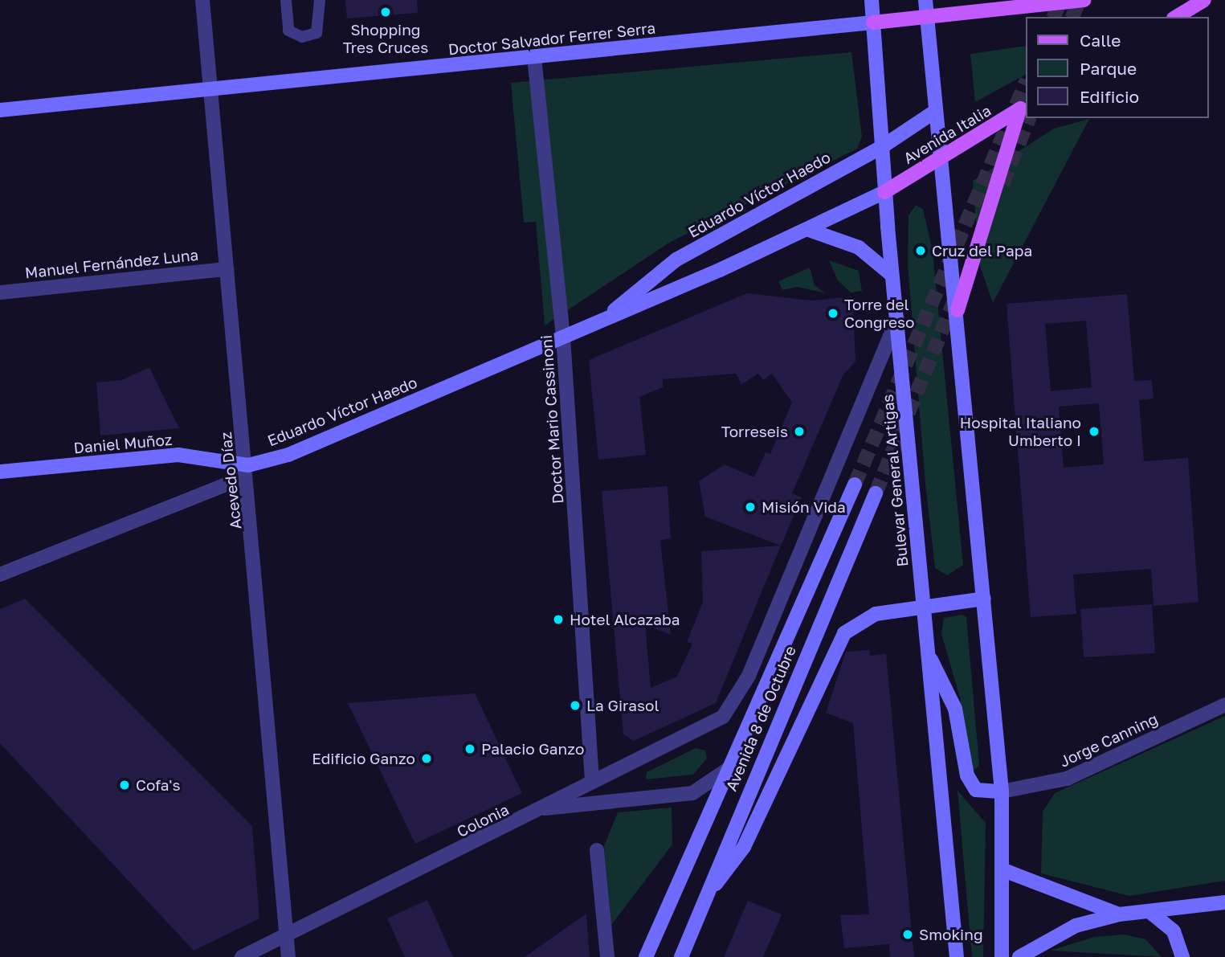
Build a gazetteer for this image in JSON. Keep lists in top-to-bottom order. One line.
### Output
{"streets":{"main road":["Doctor Salvador Ferrer Serra","Avenida Italia","Eduardo Víctor Haedo","Daniel Muñoz","Bulevar General Artigas","Avenida 8 de Octubre"],"street":["Manuel Fernández Luna","Doctor Mario Cassinoni","Acevedo Díaz","Jorge Canning","Colonia"]},"crossings":[["Doctor Salvador Ferrer Serra","Doctor Mario Cassinoni"],["Doctor Salvador Ferrer Serra","Acevedo Díaz"],["Doctor Salvador Ferrer Serra","Bulevar General Artigas"],["Avenida Italia","Eduardo Víctor Haedo"],["Avenida Italia","Bulevar General Artigas"],["Eduardo Víctor Haedo","Doctor Mario Cassinoni"],["Eduardo Víctor Haedo","Daniel Muñoz"],["Eduardo Víctor Haedo","Acevedo Díaz"],["Eduardo Víctor Haedo","Bulevar General Artigas"],["Manuel Fernández Luna","Acevedo Díaz"],["Doctor Mario Cassinoni","Colonia"],["Daniel Muñoz","Acevedo Díaz"],["Acevedo Díaz","Colonia"],["Bulevar General Artigas","Avenida 8 de Octubre"],["Avenida 8 de Octubre","Colonia"]],"places":["Shopping Tres Cruces","Cruz del Papa","Torre del Congreso","Torreseis","Hospital Italiano Umberto I","Misión Vida","Hotel Alcazaba","La Girasol","Palacio Ganzo","Edificio Ganzo","Cofa's","Smoking"],"legend":["Calle","Parque","Edificio"]}
